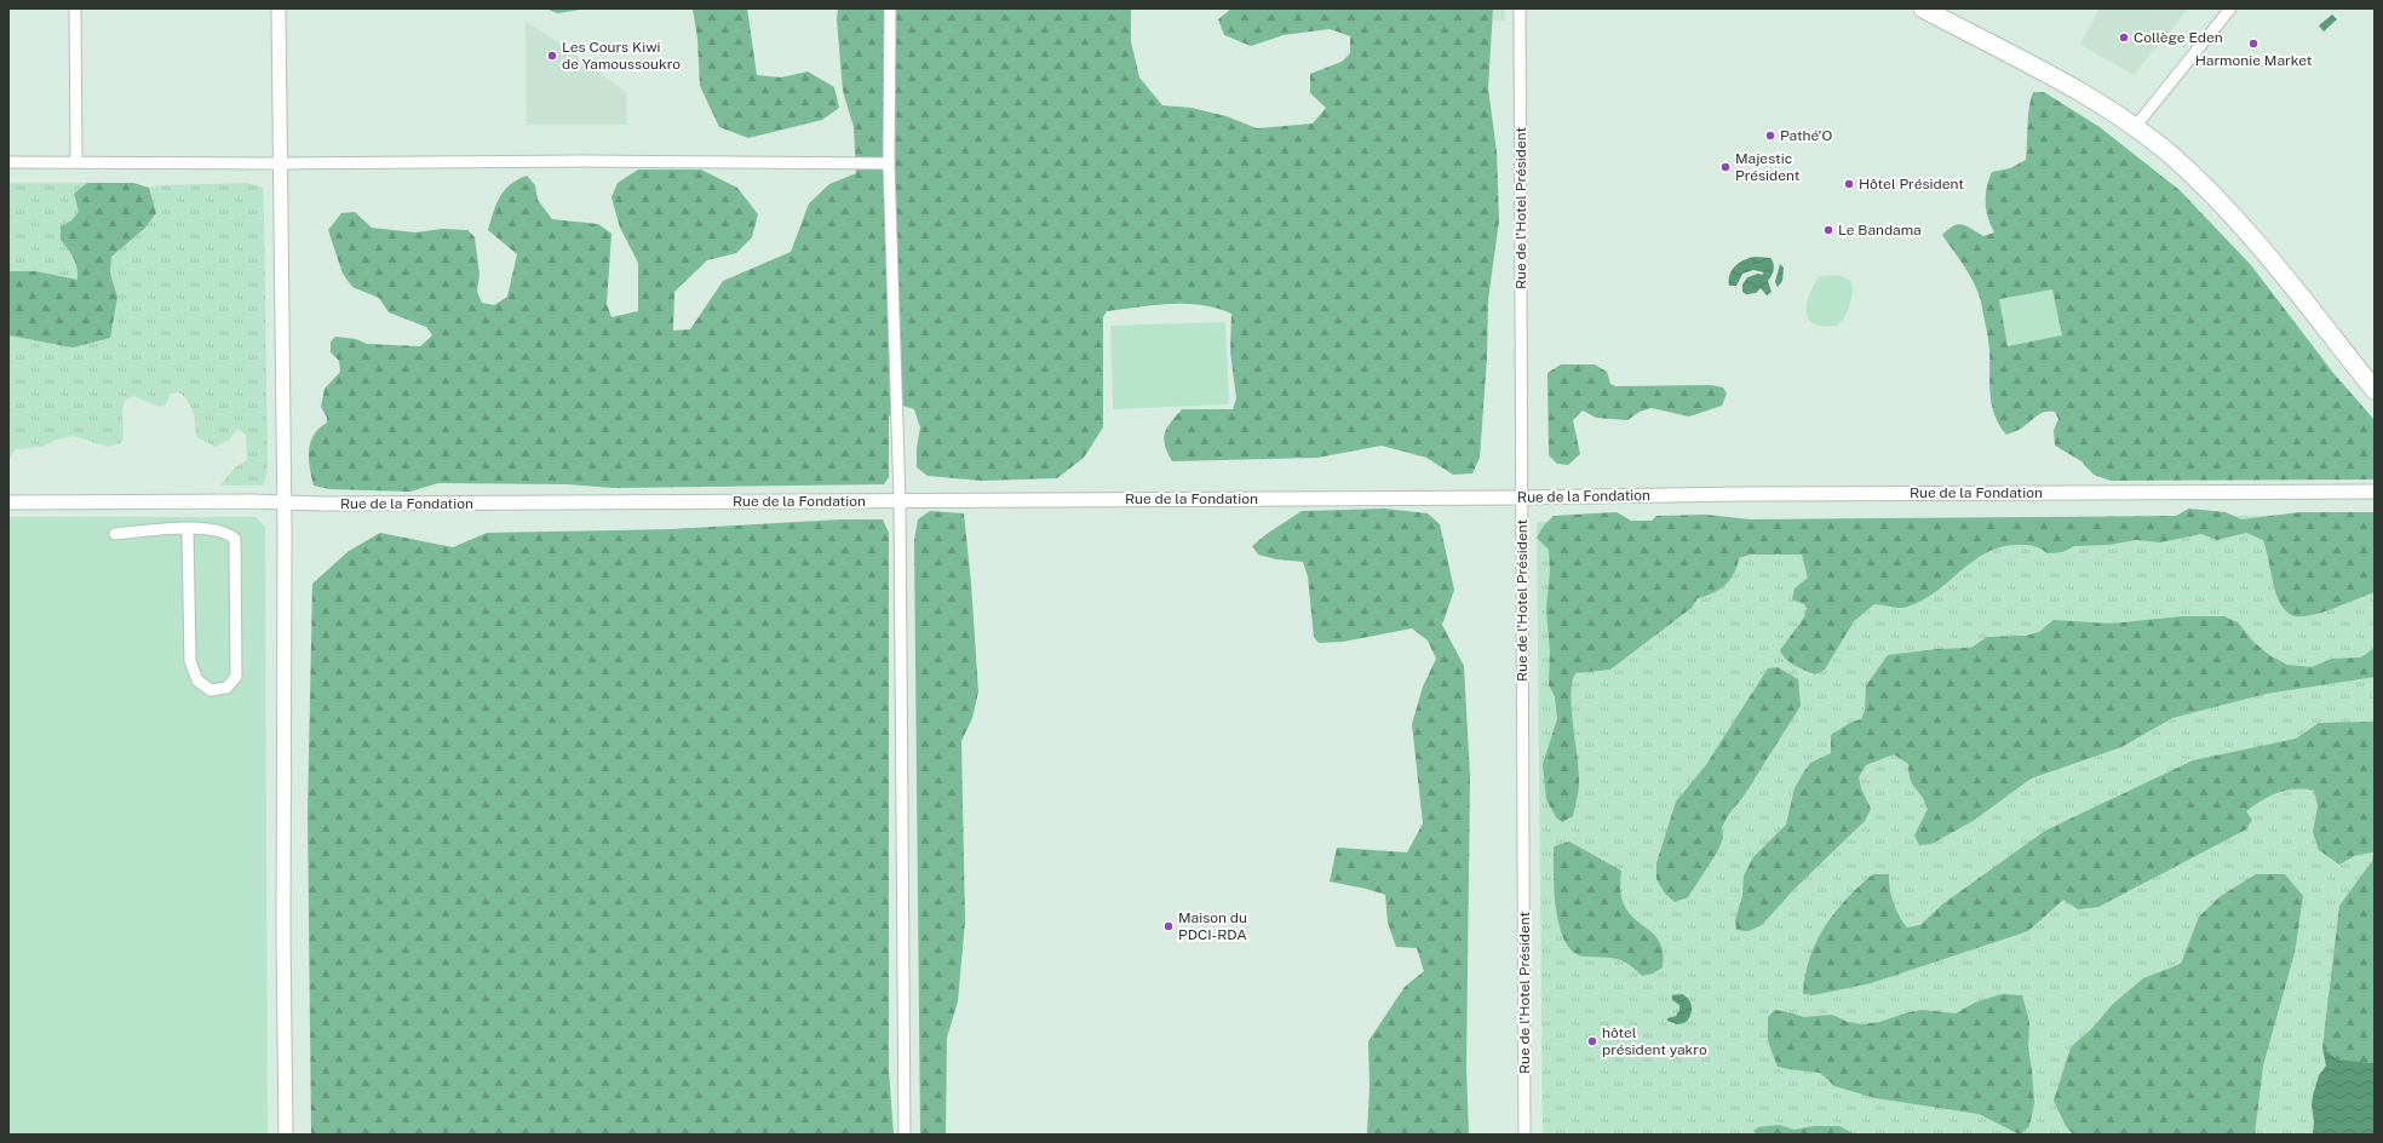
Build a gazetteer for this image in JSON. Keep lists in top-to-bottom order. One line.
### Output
{"streets":{"street":["Rue de l'Hotel Président","Rue de la Fondation"]},"crossings":[["Rue de l'Hotel Président","Rue de la Fondation"]],"places":["Collège Eden","Harmonie Market","Les Cours Kiwi de Yamoussoukro","Pathé'O","Majestic Président","Hôtel Président","Le Bandama","Maison du PDCI-RDA","hôtel président yakro"]}
